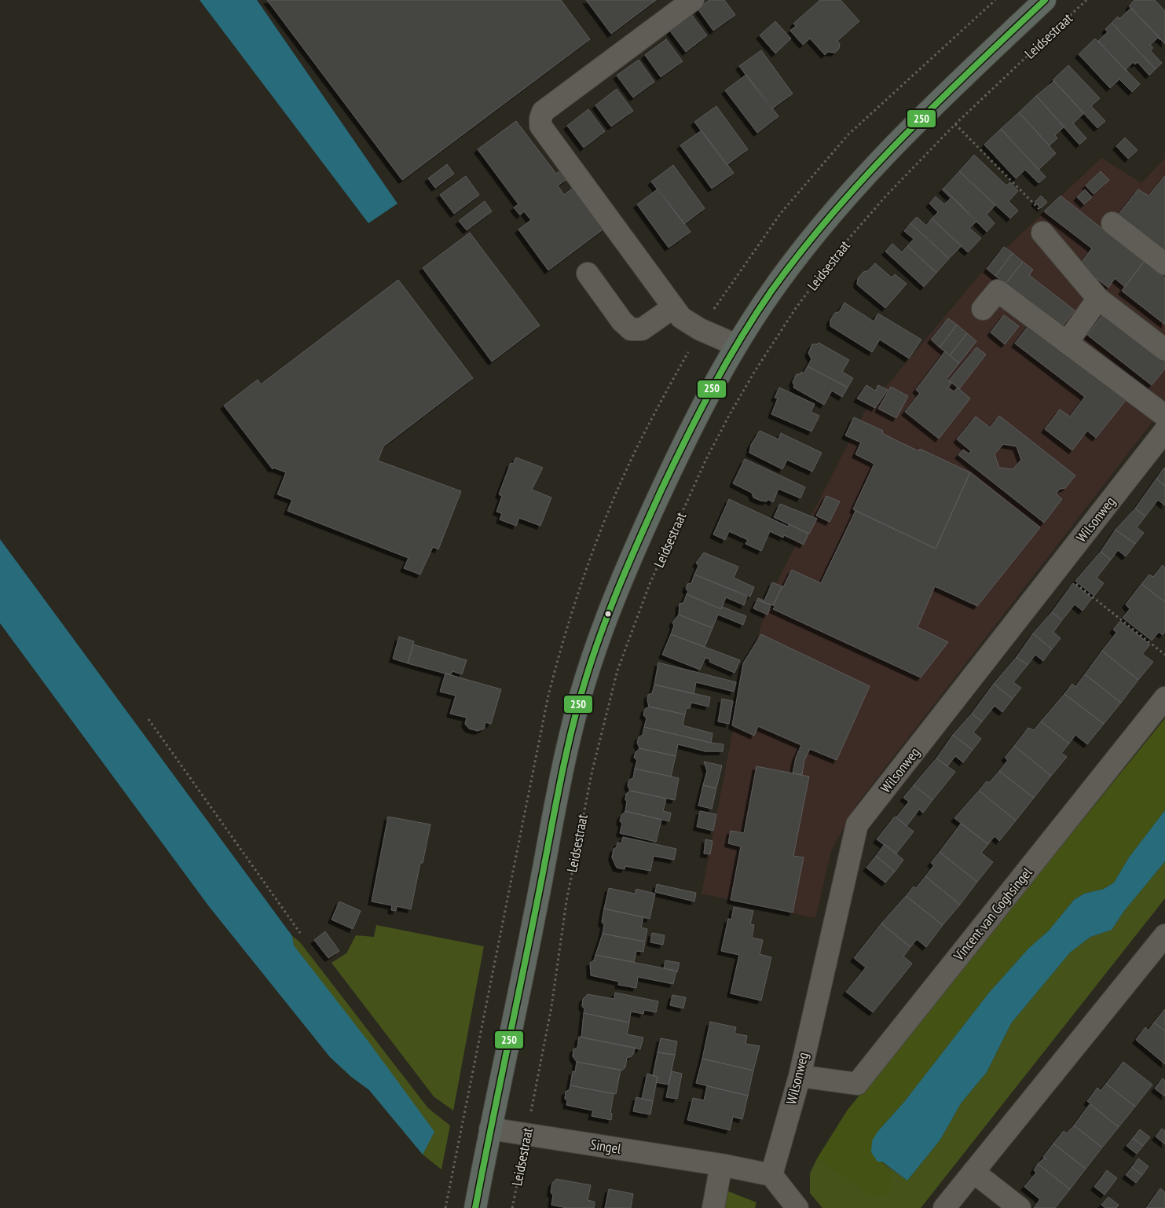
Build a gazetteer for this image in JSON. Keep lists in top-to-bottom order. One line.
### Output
{"streets":{"main road":["Leidsestraat"],"street":["Wilsonweg","Vincent van Goghsingel","Singel"]},"crossings":[["Leidsestraat","Singel"],["Wilsonweg","Vincent van Goghsingel"],["Wilsonweg","Singel"]],"lines":["transit line 250"]}
